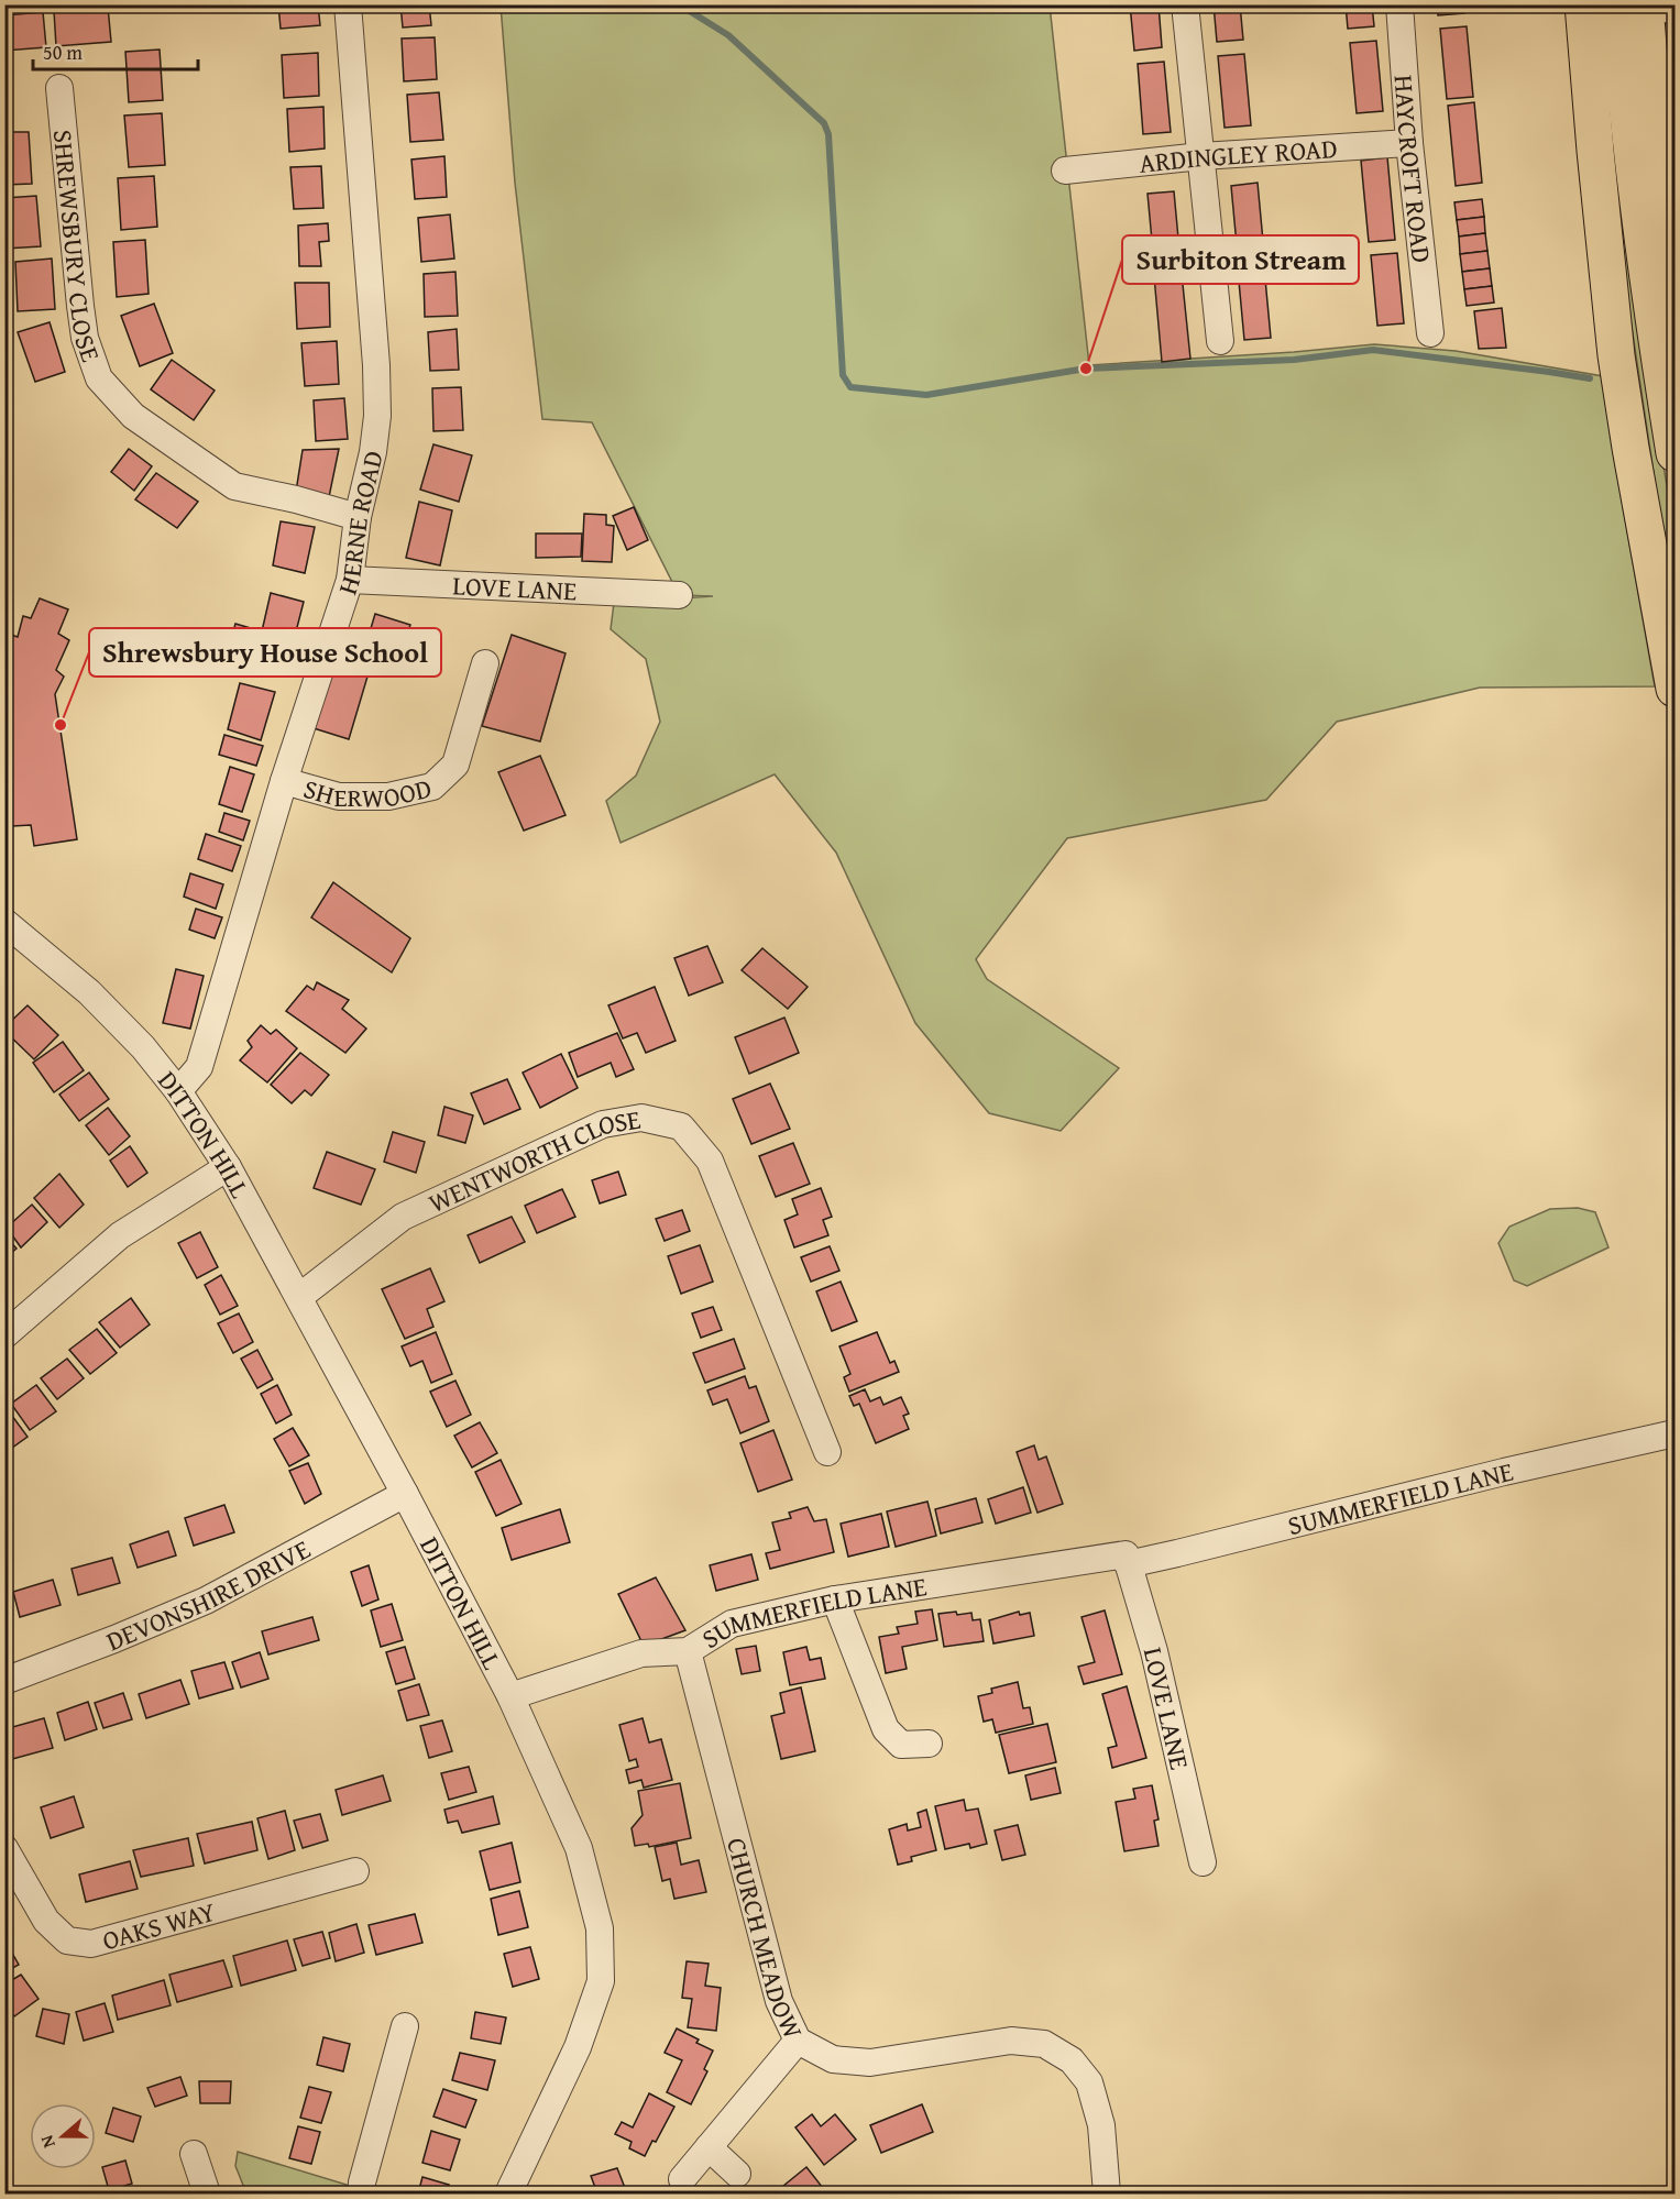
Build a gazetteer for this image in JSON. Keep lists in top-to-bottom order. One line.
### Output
{"streets":{"street":["ARDINGLEY ROAD","HAYCROFT ROAD","SHREWSBURY CLOSE","HERNE ROAD","LOVE LANE","SHERWOOD","DITTON HILL","WENTWORTH CLOSE","SUMMERFIELD LANE","DEVONSHIRE DRIVE","OAKS WAY","CHURCH MEADOW"]},"crossings":[["ARDINGLEY ROAD","HAYCROFT ROAD"],["SHREWSBURY CLOSE","HERNE ROAD"],["HERNE ROAD","LOVE LANE"],["HERNE ROAD","SHERWOOD"],["HERNE ROAD","DITTON HILL"],["LOVE LANE","SUMMERFIELD LANE"],["DITTON HILL","WENTWORTH CLOSE"],["DITTON HILL","SUMMERFIELD LANE"],["DITTON HILL","DEVONSHIRE DRIVE"],["SUMMERFIELD LANE","CHURCH MEADOW"]],"places":["Surbiton Stream","Shrewsbury House School"],"scale_bar":"50 m","north":"left"}
